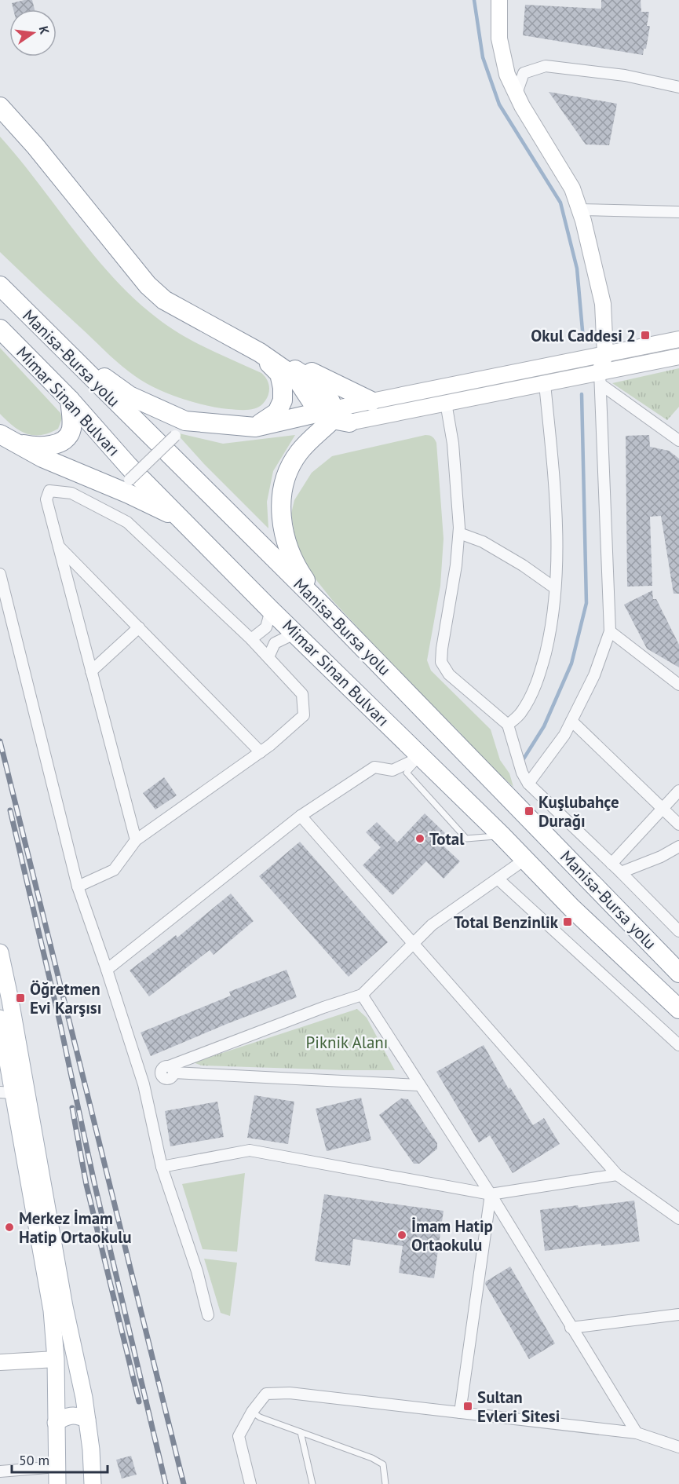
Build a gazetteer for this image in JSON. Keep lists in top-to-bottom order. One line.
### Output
{"streets":{"highway":["Manisa-Bursa yolu","Mimar Sinan Bulvarı"]},"parks":["Piknik Alanı"],"places":{"transit":["Okul Caddesi 2","Kuşlubahçe Durağı","Total Benzinlik","Öğretmen Evi Karşısı","Sultan Evleri Sitesi"],"other":["Total","Merkez İmam Hatip Ortaokulu","İmam Hatip Ortaokulu"]},"scale_bar":"50 m","north":"right"}
